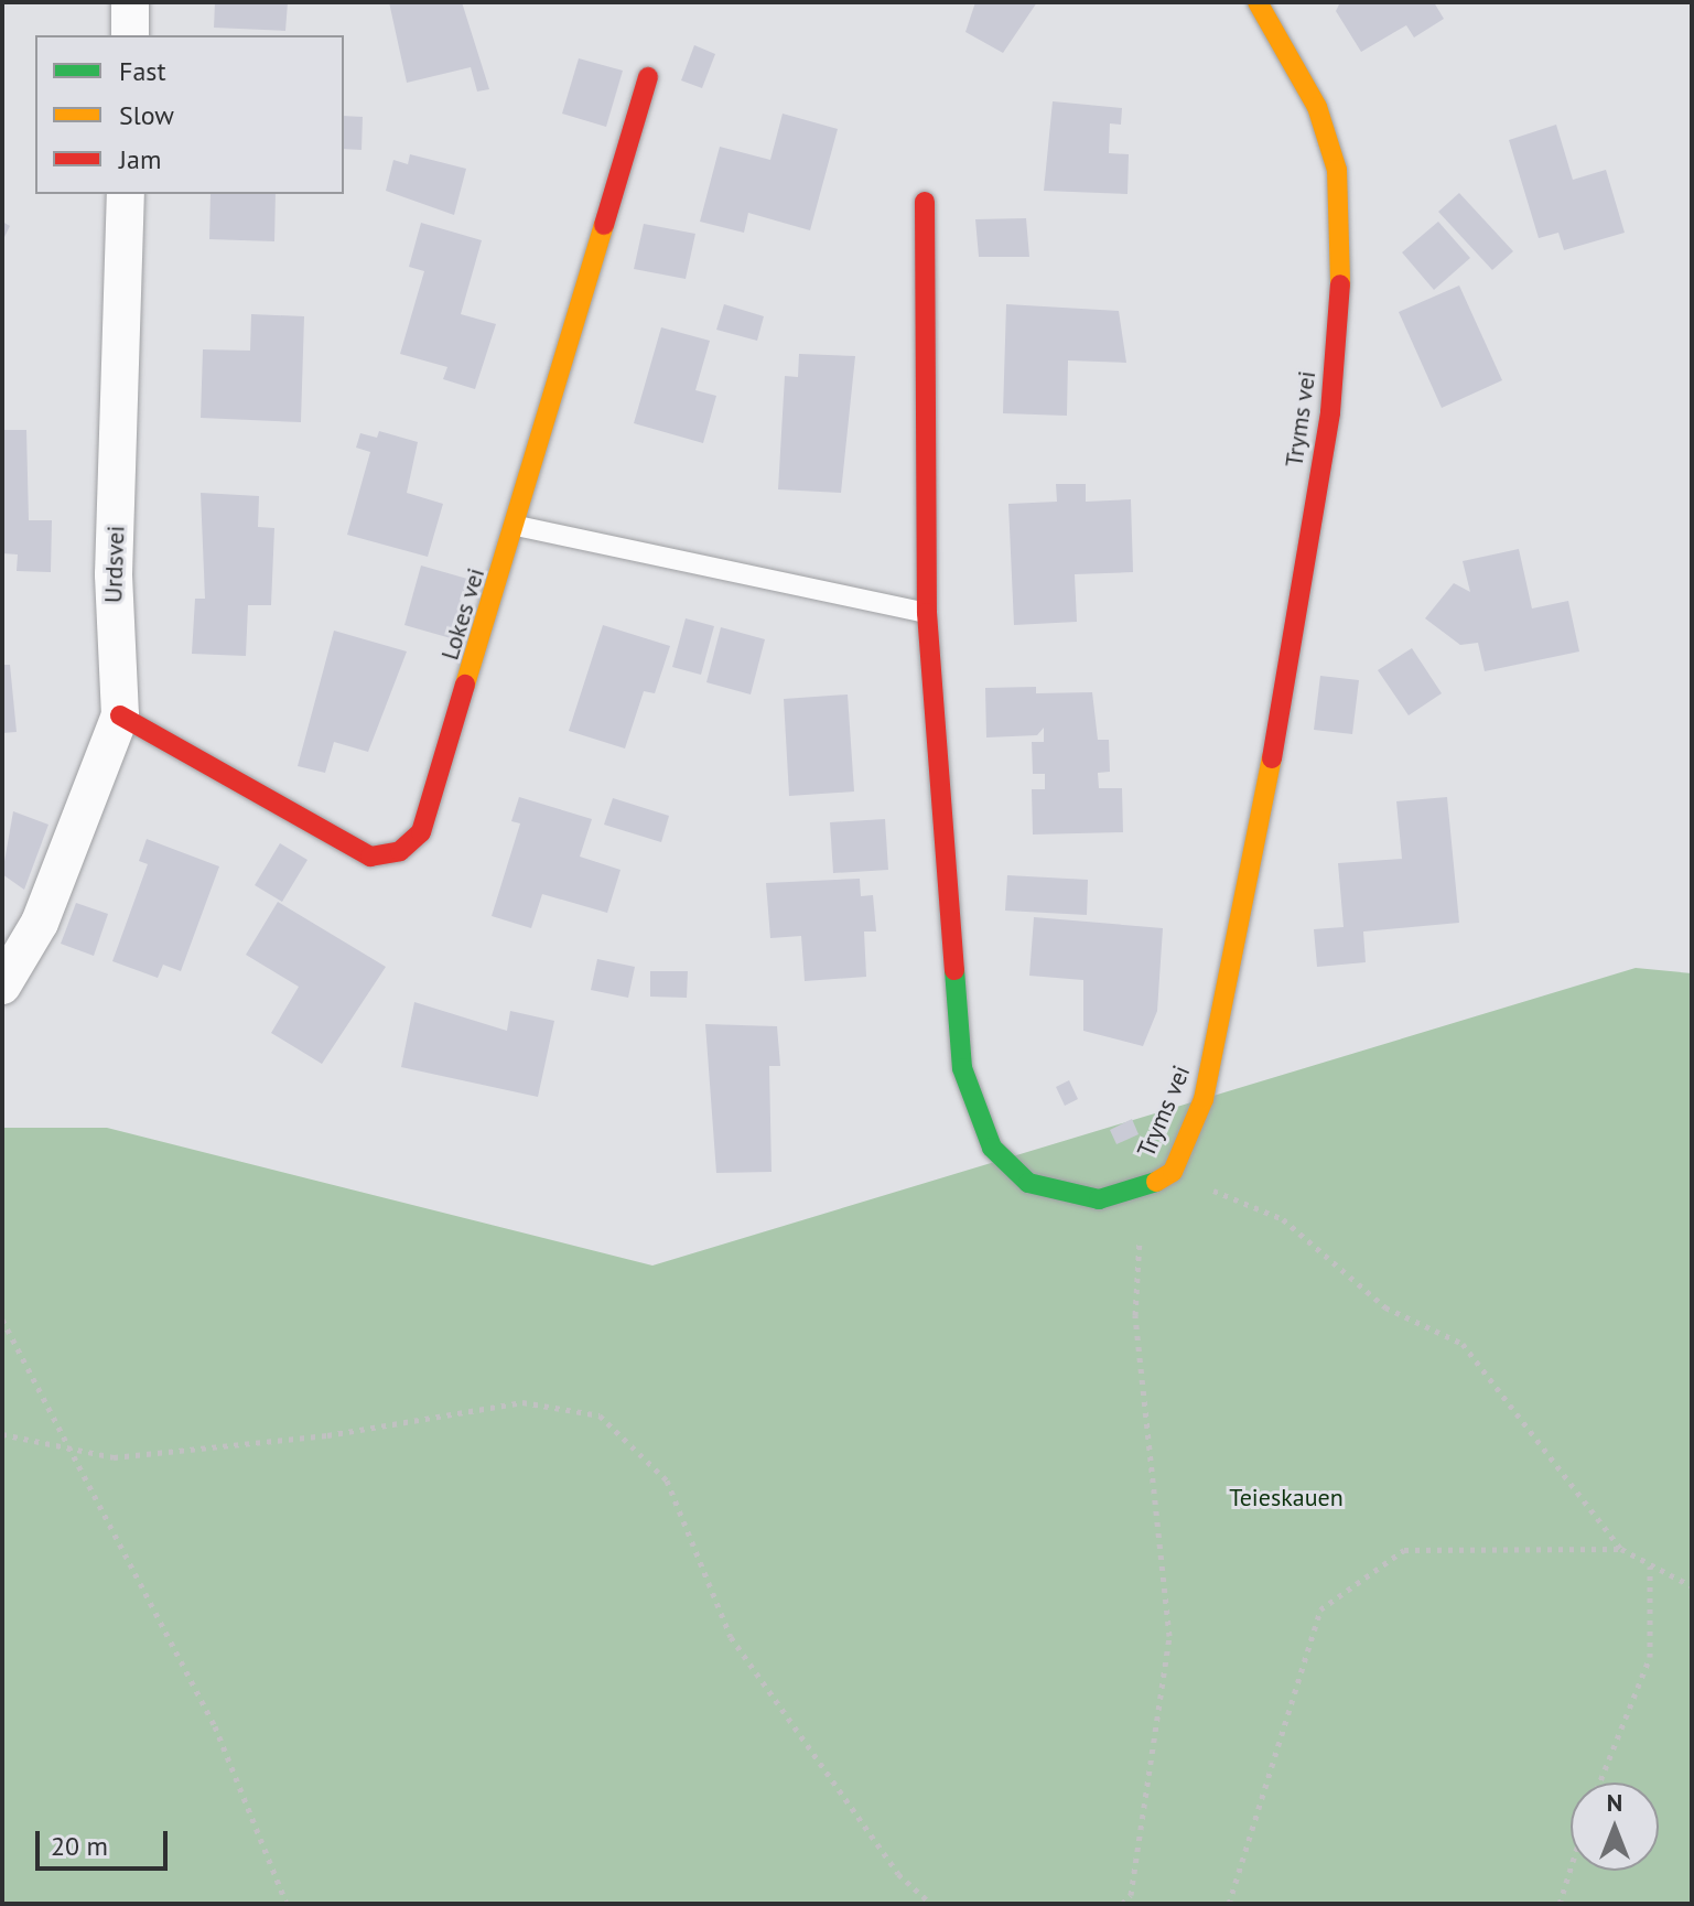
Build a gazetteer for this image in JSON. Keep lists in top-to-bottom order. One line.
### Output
{"streets":{"street":["Tryms vei","Urdsvei","Lokes vei"]},"crossings":[["Urdsvei","Lokes vei"]],"parks":["Teieskauen"],"legend":["Fast","Slow","Jam"],"scale_bar":"20 m","north":"top"}
